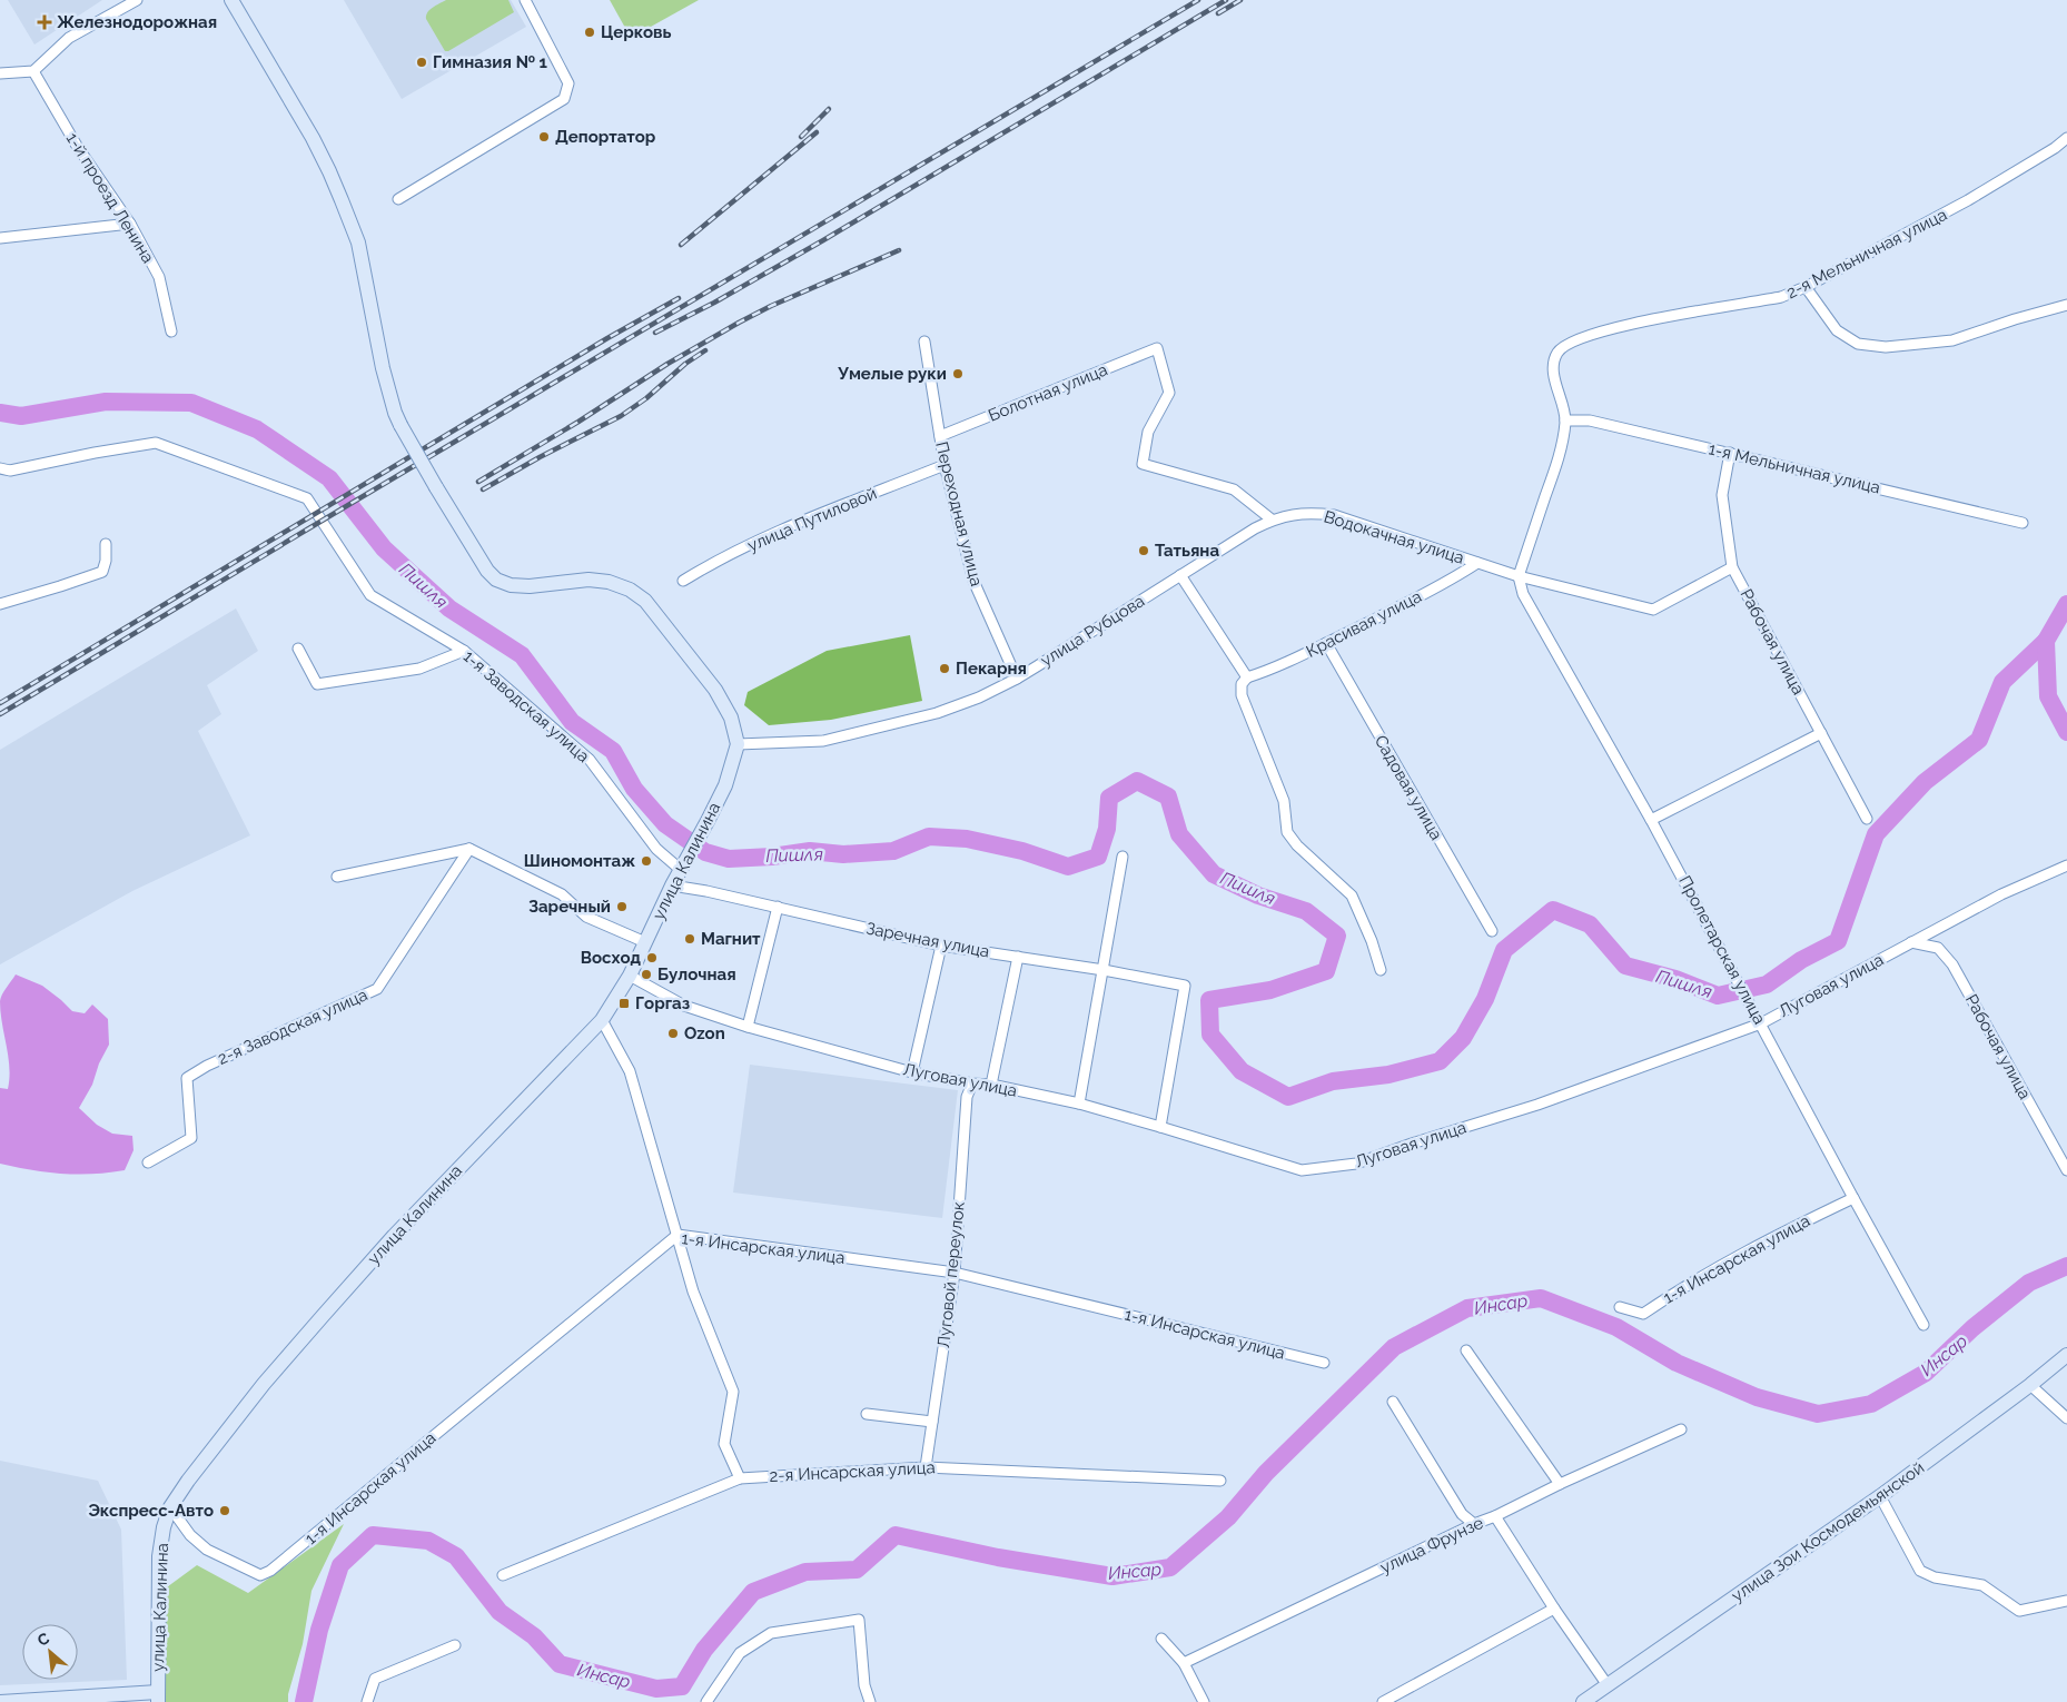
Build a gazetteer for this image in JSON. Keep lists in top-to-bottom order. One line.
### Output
{"streets":{"main road":["улица Калинина","улица Зои Космодемьянской"],"street":["1-й проезд Ленина","2-я Мельничная улица","Болотная улица","1-я Мельничная улица","Переходная улица","улица Путиловой","Водокачная улица","Красивая улица","улица Рубцова","Рабочая улица","1-я Заводская улица","Садовая улица","Заречная улица","Пролетарская улица","Луговая улица","2-я Заводская улица","1-я Инсарская улица","Луговой переулок","2-я Инсарская улица","улица Фрунзе"]},"crossings":[["2-я Мельничная улица","1-я Мельничная улица"],["Болотная улица","Переходная улица"],["Болотная улица","Водокачная улица"],["Болотная улица","улица Рубцова"],["1-я Мельничная улица","Рабочая улица"],["Переходная улица","улица Путиловой"],["Переходная улица","улица Рубцова"],["Водокачная улица","Красивая улица"],["Водокачная улица","улица Рубцова"],["Водокачная улица","Рабочая улица"],["Водокачная улица","Пролетарская улица"],["Красивая улица","Садовая улица"],["улица Рубцова","улица Калинина"],["Рабочая улица","Луговая улица"],["1-я Заводская улица","улица Калинина"],["улица Калинина","Заречная улица"],["улица Калинина","Луговая улица"],["улица Калинина","1-я Инсарская улица"],["Заречная улица","Луговая улица"],["Пролетарская улица","Луговая улица"],["Пролетарская улица","1-я Инсарская улица"],["Луговая улица","Луговой переулок"],["1-я Инсарская улица","Луговой переулок"],["Луговой переулок","2-я Инсарская улица"]],"water":["Пишля","Инсар"],"places":{"health":["Железнодорожная"],"other":["Церковь","Гимназия № 1","Депортатор","Умелые руки","Татьяна","Пекарня","Шиномонтаж","Заречный","Магнит","Восход","Булочная","Ozon","Экспресс-Авто"],"transit":["Горгаз"]},"north":"top left"}
